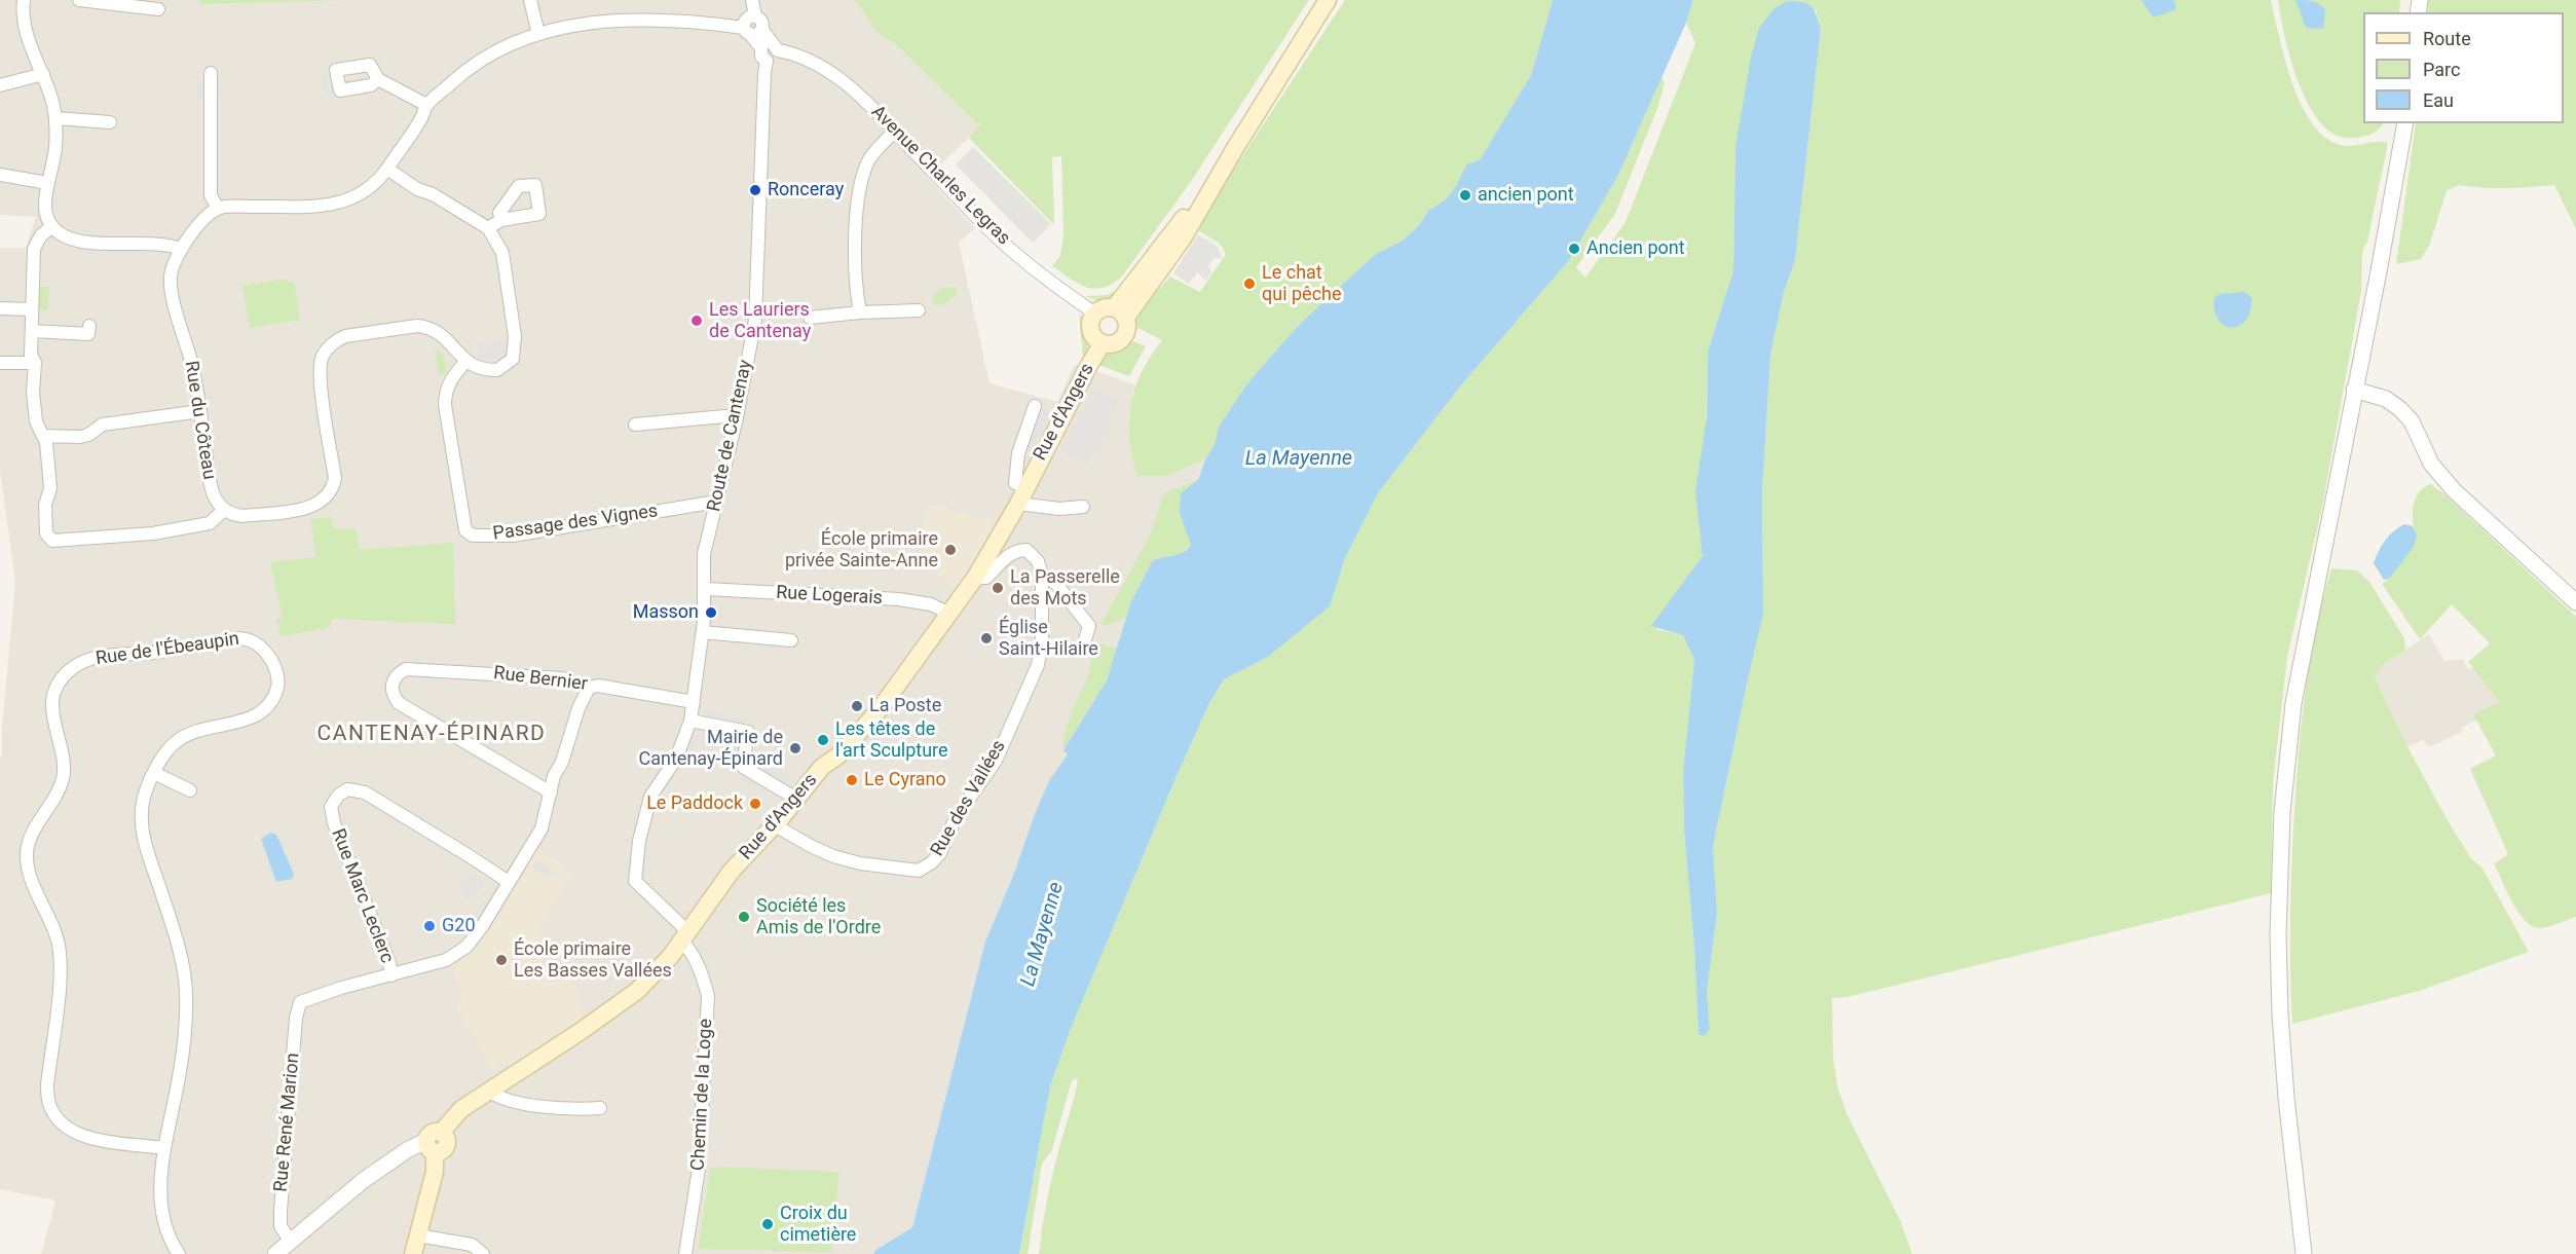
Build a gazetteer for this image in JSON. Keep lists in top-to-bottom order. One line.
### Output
{"streets":{"main road":["Rue d'Angers"],"street":["Avenue Charles Legras","Rue du Côteau","Route de Cantenay","Passage des Vignes","Rue Logerais","Rue de l'Ébeaupin","Rue Bernier","Rue des Vallées","Rue Marc Leclerc","Chemin de la Loge","Rue René Marion"]},"crossings":[["Avenue Charles Legras","Rue d'Angers"],["Avenue Charles Legras","Route de Cantenay"],["Rue d'Angers","Rue Logerais"],["Rue d'Angers","Rue des Vallées"],["Rue d'Angers","Chemin de la Loge"],["Route de Cantenay","Passage des Vignes"],["Route de Cantenay","Rue Logerais"],["Route de Cantenay","Rue Bernier"],["Route de Cantenay","Chemin de la Loge"],["Rue Marc Leclerc","Rue René Marion"]],"districts":["CANTENAY-ÉPINARD"],"water":["La Mayenne"],"places":["Ronceray","ancien pont","Ancien pont","Le chat qui pêche","Les Lauriers de Cantenay","École primaire privée Sainte-Anne","La Passerelle des Mots","Masson","Église Saint-Hilaire","La Poste","Les têtes de l'art Sculpture","Mairie de Cantenay-Épinard","Le Cyrano","Le Paddock","Société les Amis de l'Ordre","G20","École primaire Les Basses Vallées","Croix du cimetière"],"legend":["Route","Parc","Eau"]}
